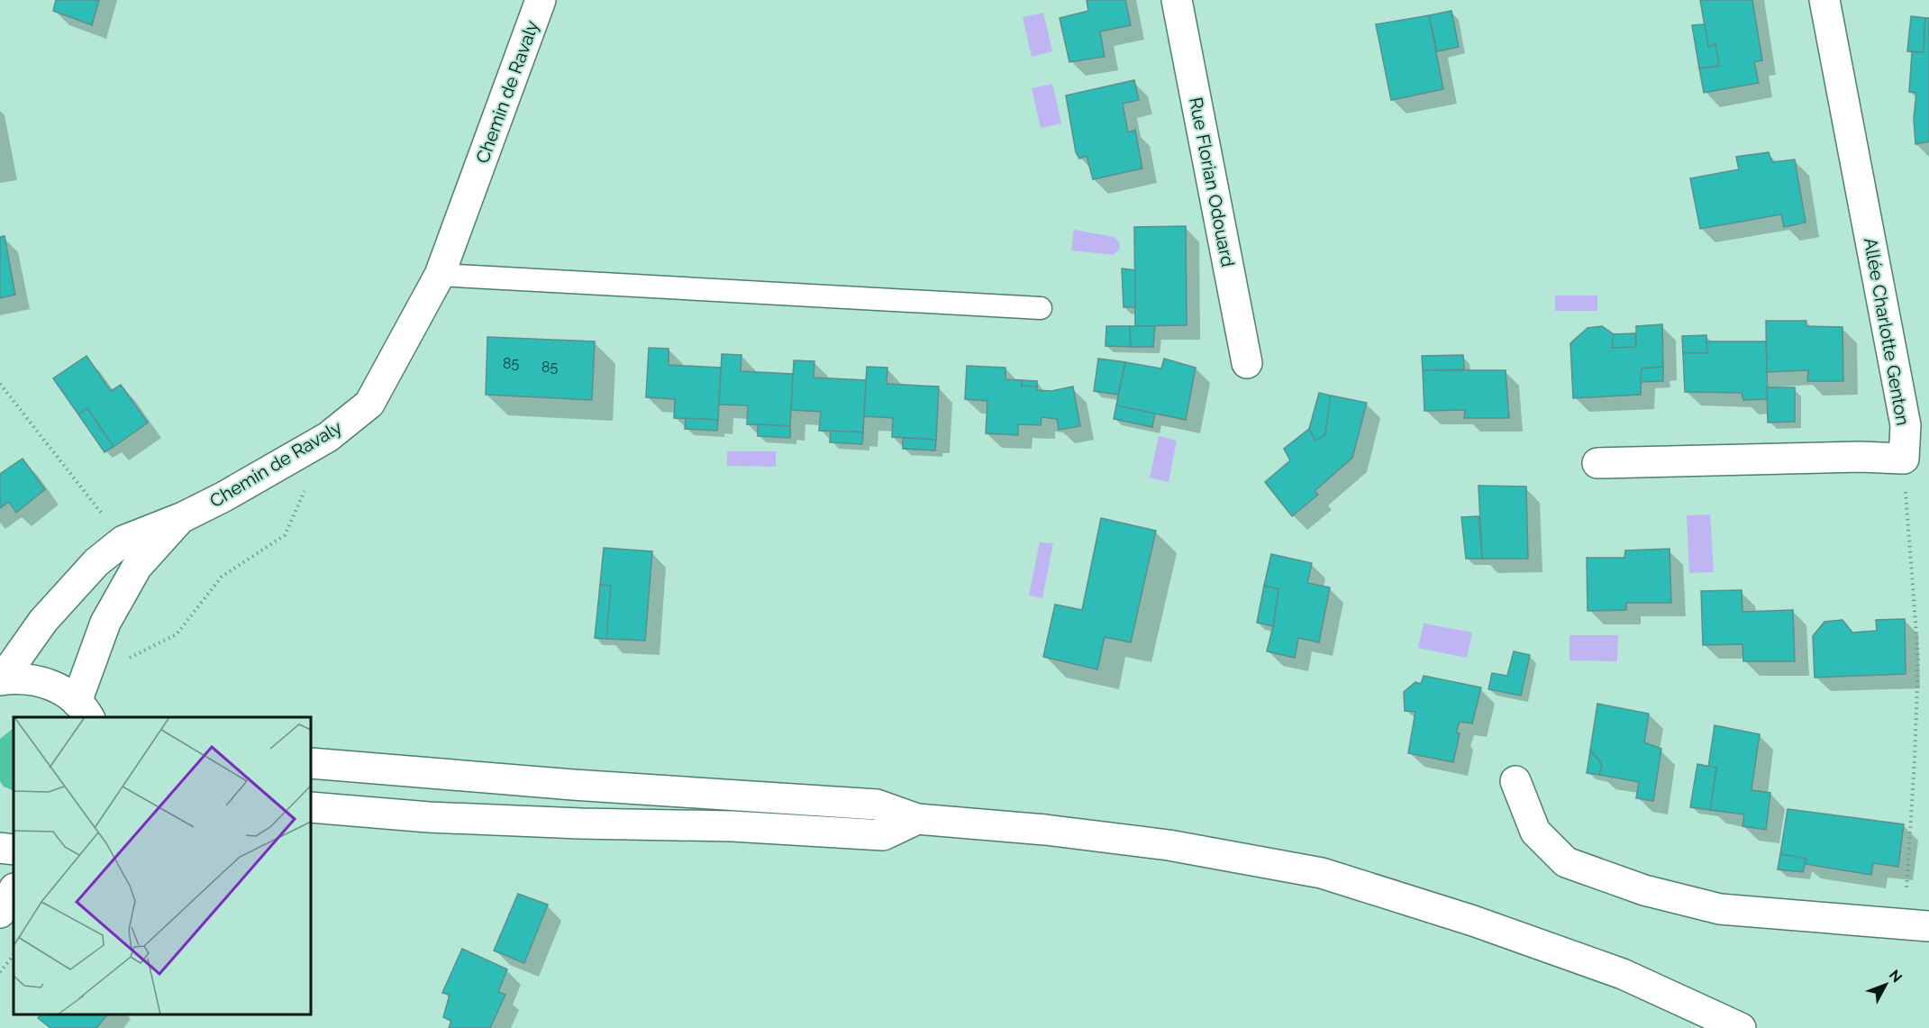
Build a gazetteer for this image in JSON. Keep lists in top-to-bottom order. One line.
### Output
{"streets":{"street":["Chemin de Ravaly","Rue Florian Odouard","Allée Charlotte Genton"]},"house_numbers":["85","85"],"north":"top right"}
